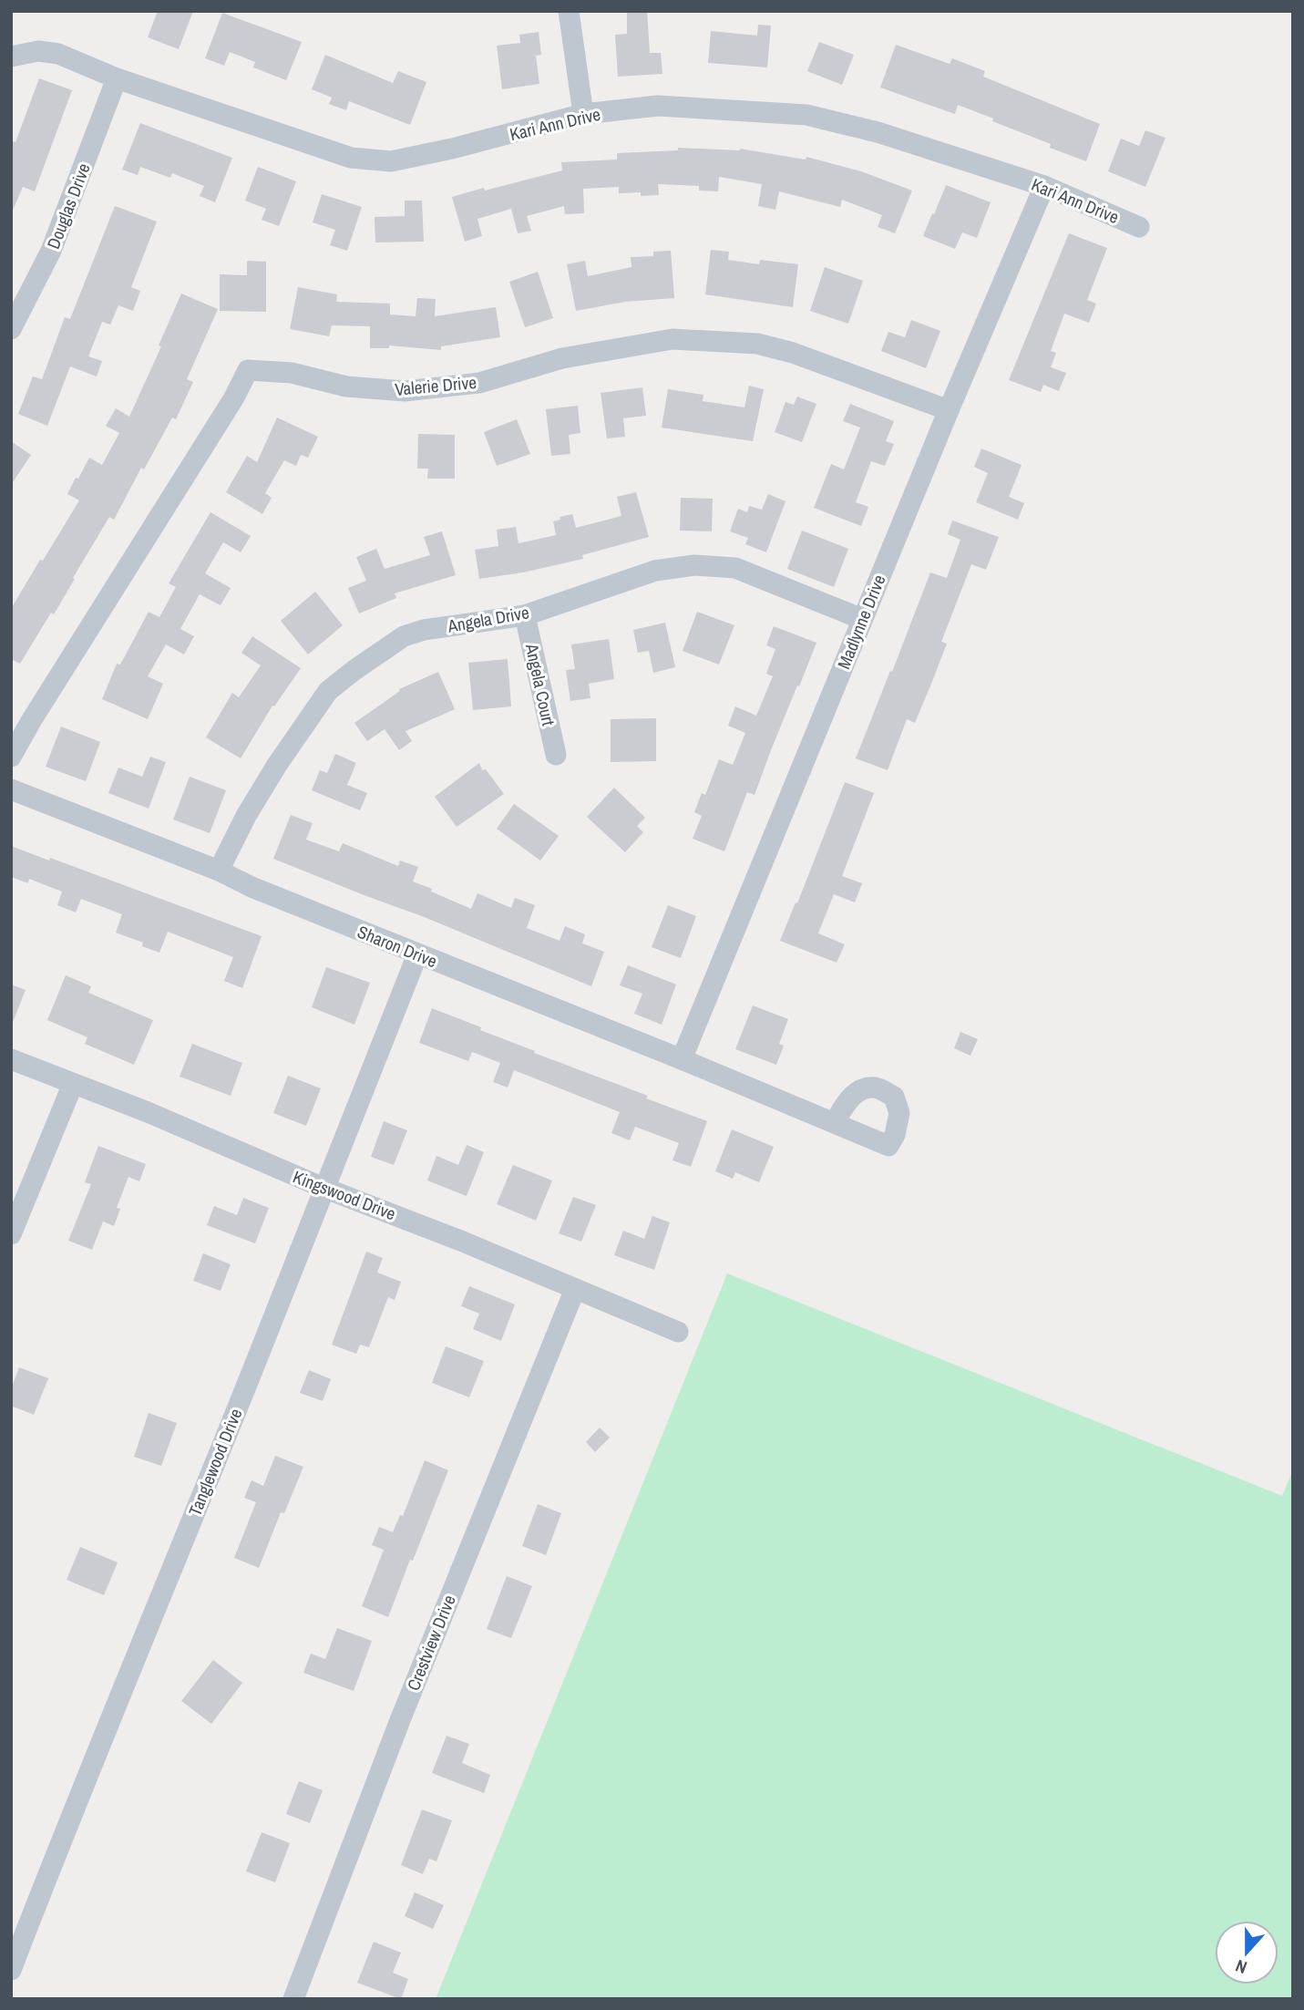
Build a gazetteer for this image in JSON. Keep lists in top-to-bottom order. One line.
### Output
{"streets":{"street":["Kari Ann Drive","Douglas Drive","Valerie Drive","Angela Drive","Madlynne Drive","Angela Court","Sharon Drive","Kingswood Drive","Tanglewood Drive","Crestview Drive"]},"crossings":[["Kari Ann Drive","Douglas Drive"],["Kari Ann Drive","Madlynne Drive"],["Valerie Drive","Madlynne Drive"],["Angela Drive","Madlynne Drive"],["Angela Drive","Angela Court"],["Angela Drive","Sharon Drive"],["Madlynne Drive","Sharon Drive"],["Sharon Drive","Tanglewood Drive"],["Kingswood Drive","Tanglewood Drive"],["Kingswood Drive","Crestview Drive"]],"north":"bottom"}
